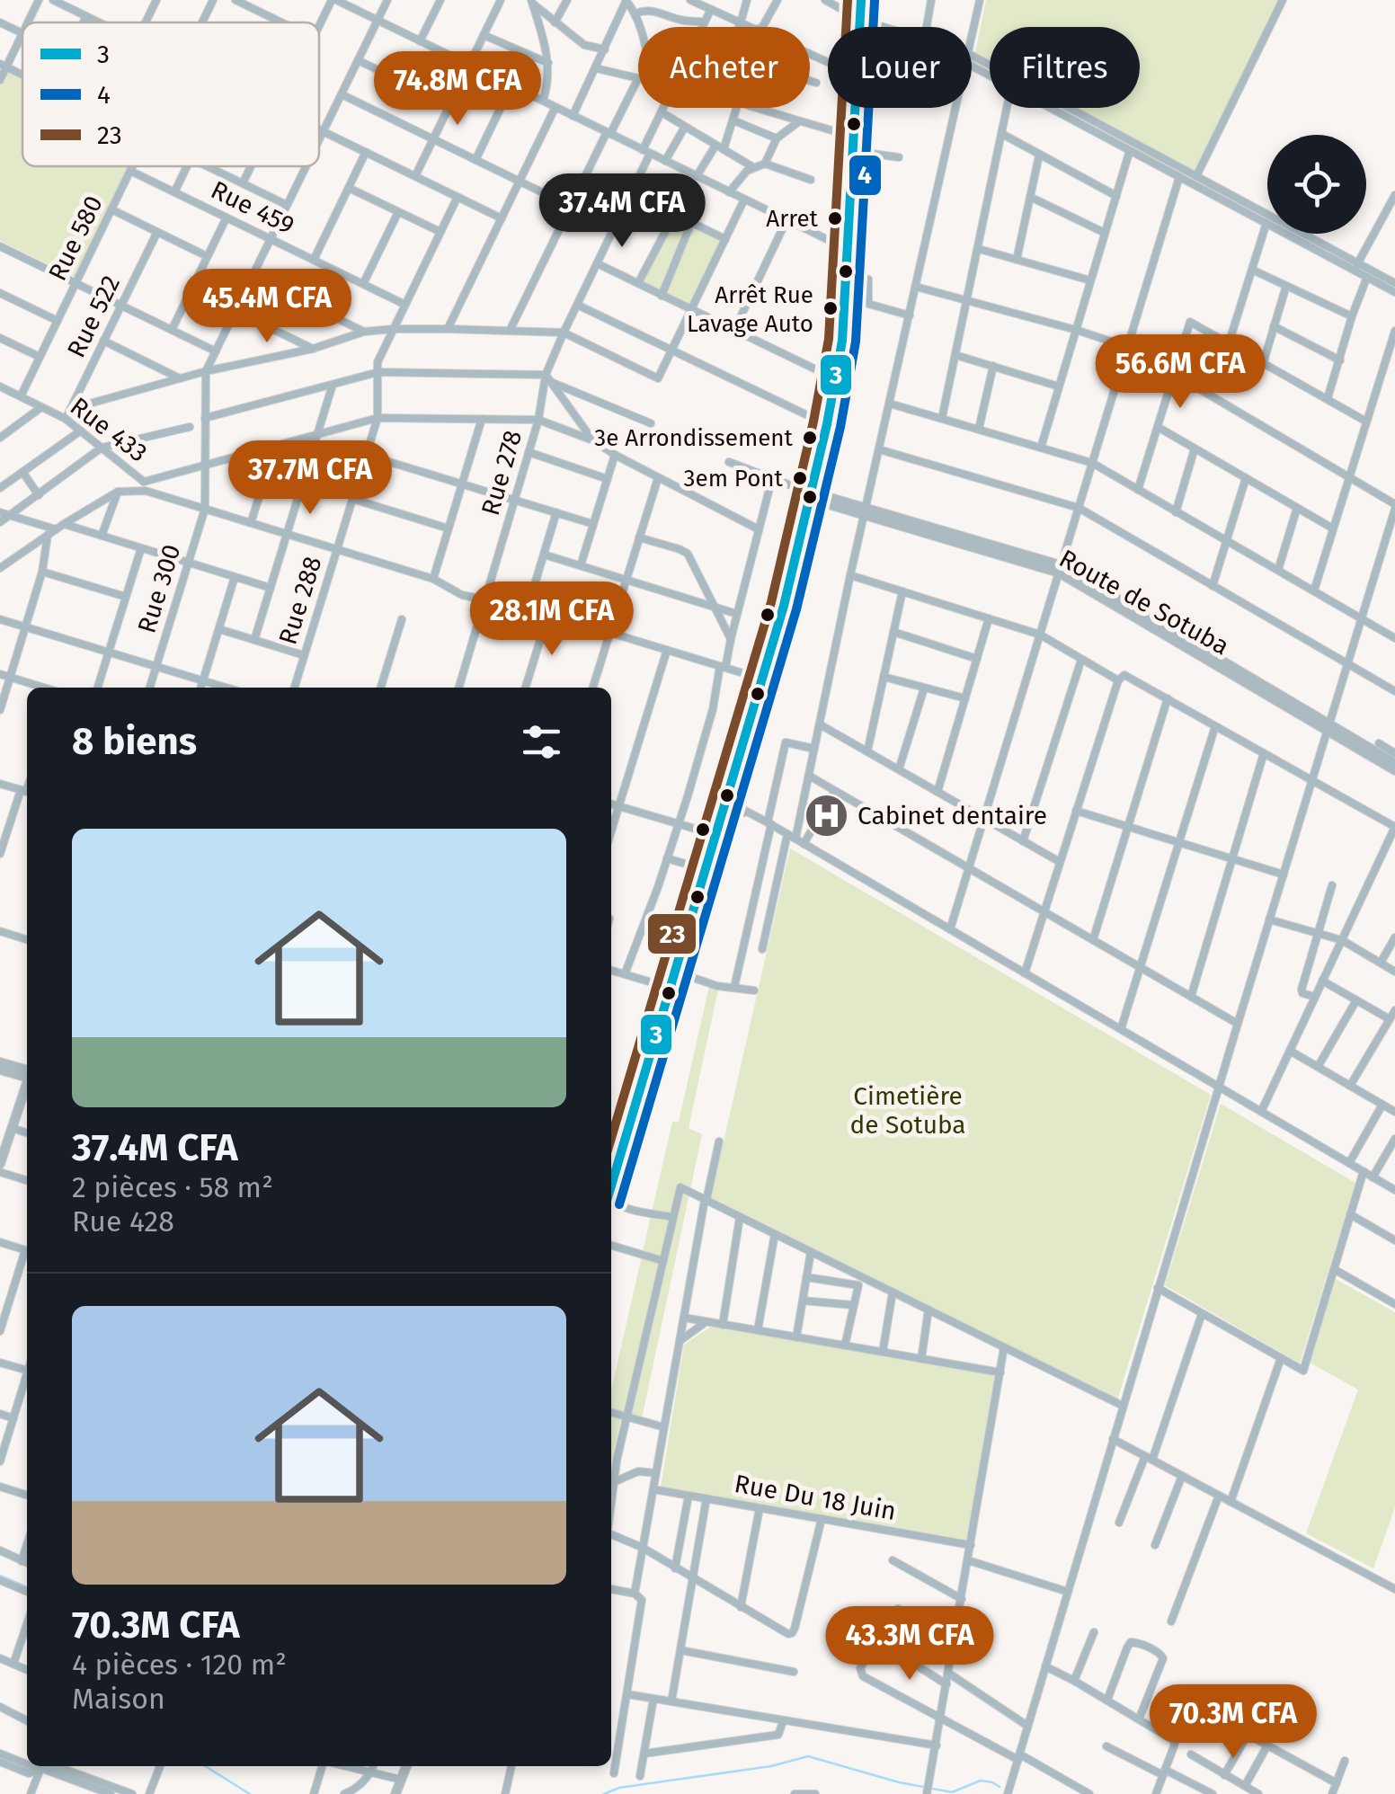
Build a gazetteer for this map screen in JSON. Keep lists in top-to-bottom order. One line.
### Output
{"streets":{"main road":["Route de Sotuba"],"street":["Rue 459","Rue 580","Rue 522","Rue 433","Rue 278","Rue 300","Rue 288","Rue Du 18 Juin"]},"crossings":[["Rue 459","Rue 580"],["Rue 459","Rue 300"],["Rue 459","Rue 288"],["Rue 580","Rue 433"],["Rue 522","Rue 433"],["Rue 433","Rue 278"],["Rue 278","Rue 300"],["Rue 278","Rue 288"]],"parks":["Cimetière de Sotuba"],"places":{"other":["Arret","Arrêt Rue Lavage Auto","3e Arrondissement","3em Pont"],"hospital":["Cabinet dentaire"]},"lines":["transit line 3","transit line 23","transit line 4"],"legend":["3","4","23"],"page":{"chip":["Acheter","Louer","Filtres"],"price":["74.8M CFA","37.4M CFA","45.4M CFA","56.6M CFA","37.7M CFA","28.1M CFA","43.3M CFA","70.3M CFA"],"heading":"8 biens","list":[{"name":"37.4M CFA","note":"2 pièces · 58 m² · Rue 428"},{"name":"70.3M CFA","note":"4 pièces · 120 m² · Maison"}]}}
